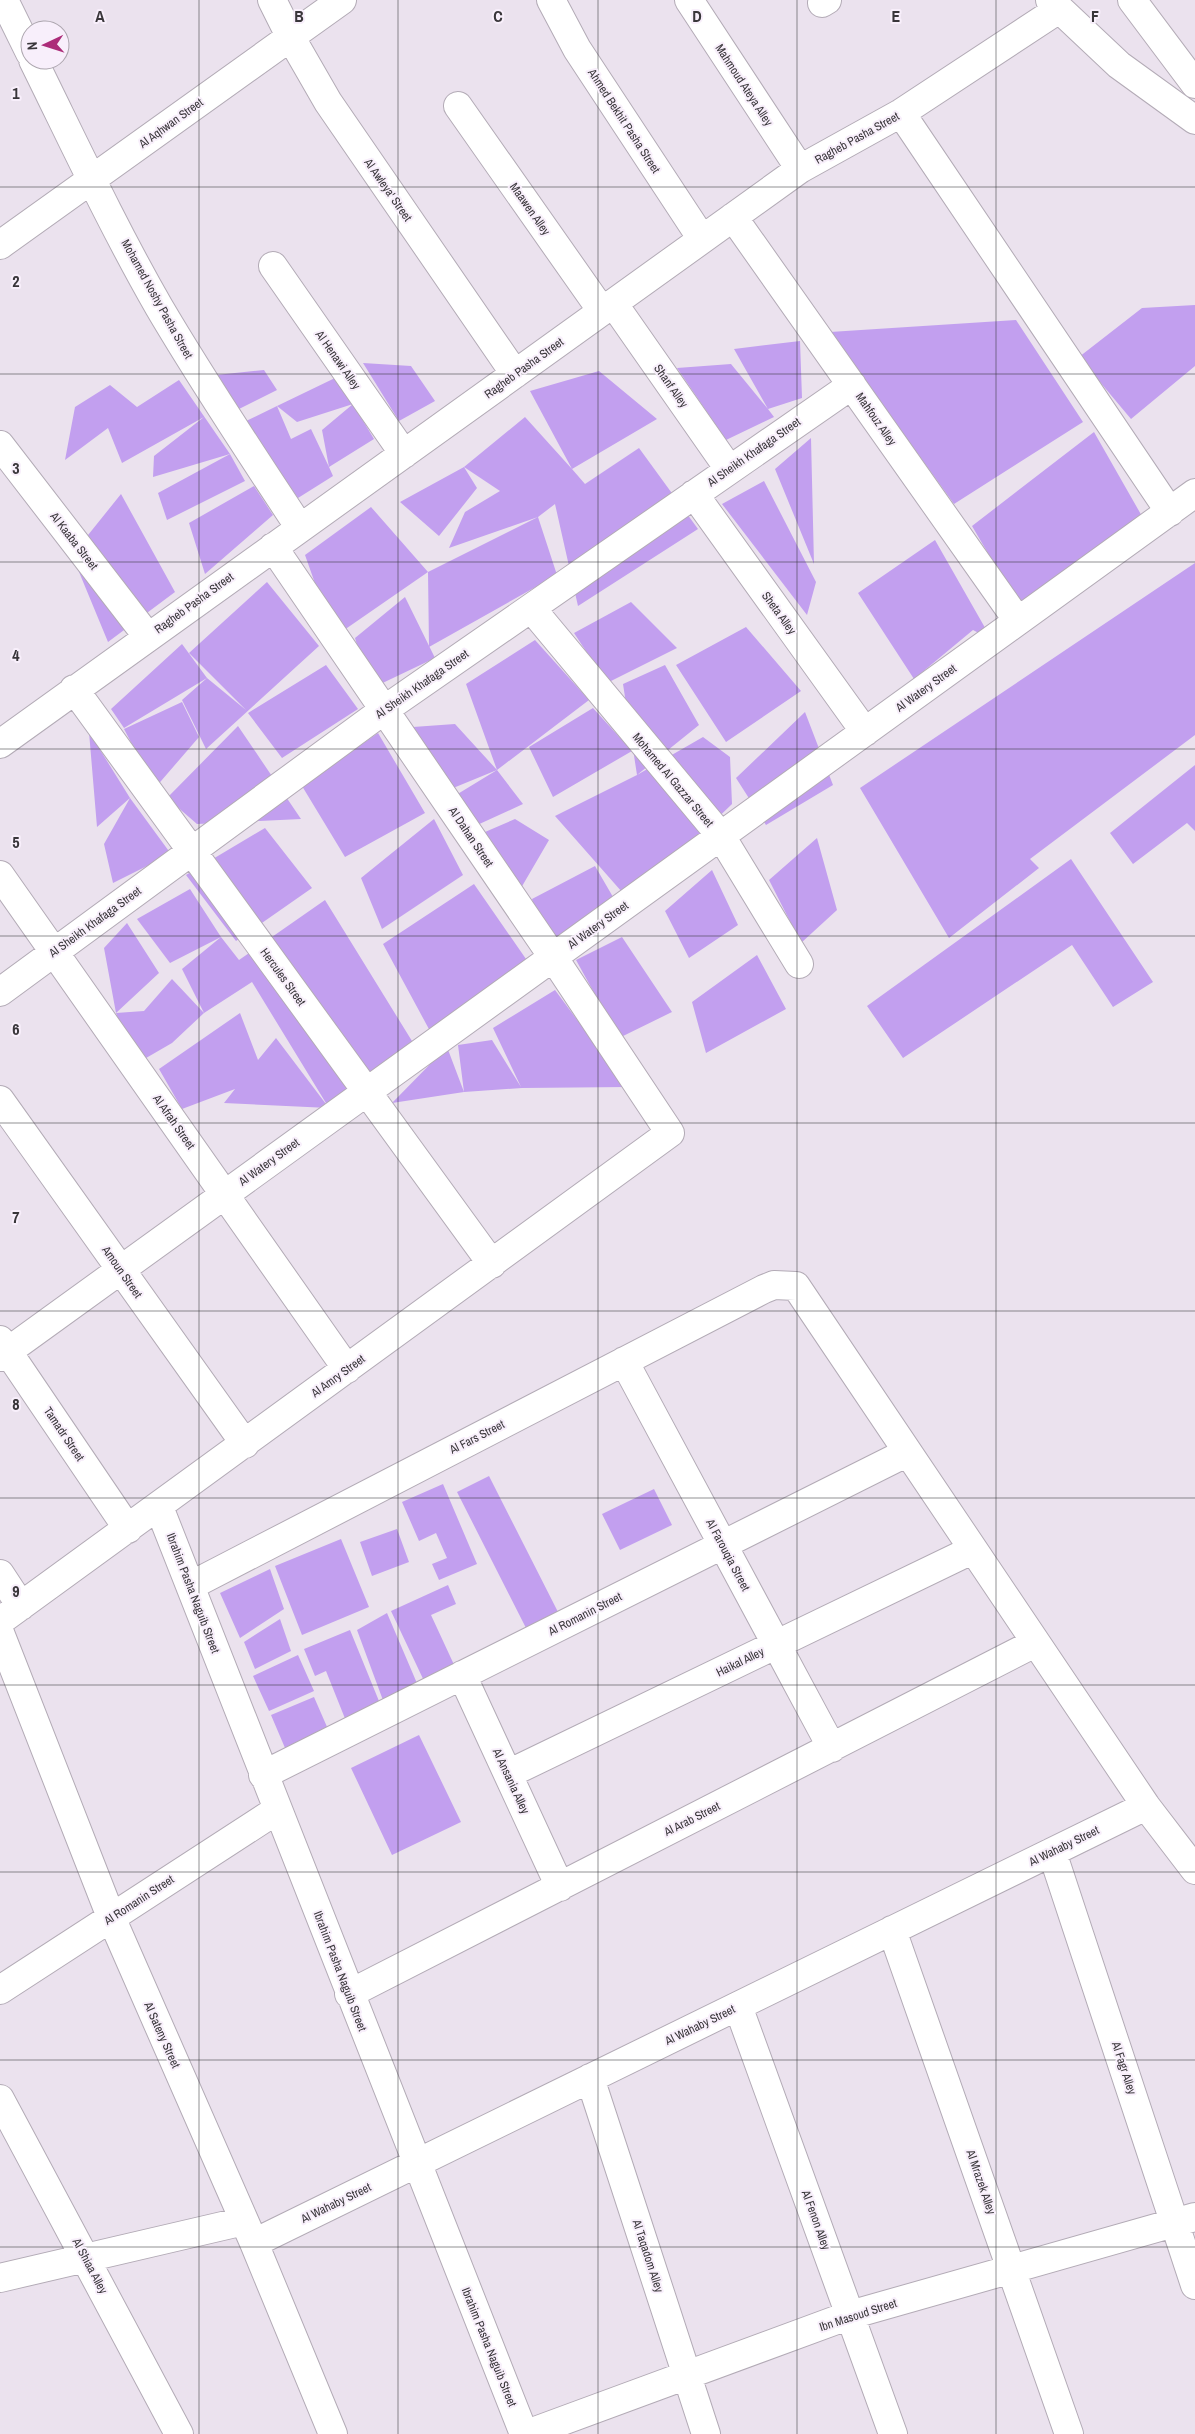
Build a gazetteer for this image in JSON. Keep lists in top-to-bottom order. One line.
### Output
{"streets":{"street":["Mahmoud Ateya Alley","Ahmed Bekhit Pasha Street","Al Aqhwan Street","Ragheb Pasha Street","Al Awleya' Street","Maawen Alley","Mohamed Noshy Pasha Street","Al Henawi Alley","Shanf Alley","Mahfouz Alley","Al Sheikh Khafaga Street","Al Kaaba Street","Sheta Alley","Al Watery Street","Mohamed Al Gazzar Street","Al Dahan Street","Hercules Street","Al Afrah Street","Amoun Street","Al Amry Street","Tamadr Street","Al Fars Street","Al Farouqia Street","Ibrahim Pasha Naguib Street","Al Romanin Street","Haikal Alley","Al Ansania Alley","Al Arab Street","Al Wahaby Street","Al Sateny Street","Al Fagr Alley","Al Mrazek Alley","Al Fenon Alley","Al Taqadom Alley","Al Shiaa Alley","Ibn Masoud Street"]},"crossings":[["Mahmoud Ateya Alley","Ragheb Pasha Street"],["Ahmed Bekhit Pasha Street","Ragheb Pasha Street"],["Al Aqhwan Street","Al Awleya' Street"],["Al Aqhwan Street","Mohamed Noshy Pasha Street"],["Ragheb Pasha Street","Al Awleya' Street"],["Ragheb Pasha Street","Maawen Alley"],["Ragheb Pasha Street","Mohamed Noshy Pasha Street"],["Ragheb Pasha Street","Al Henawi Alley"],["Ragheb Pasha Street","Shanf Alley"],["Ragheb Pasha Street","Mahfouz Alley"],["Ragheb Pasha Street","Al Kaaba Street"],["Ragheb Pasha Street","Al Dahan Street"],["Ragheb Pasha Street","Hercules Street"],["Maawen Alley","Shanf Alley"],["Shanf Alley","Al Sheikh Khafaga Street"],["Mahfouz Alley","Al Sheikh Khafaga Street"],["Mahfouz Alley","Al Watery Street"],["Al Sheikh Khafaga Street","Sheta Alley"],["Al Sheikh Khafaga Street","Mohamed Al Gazzar Street"],["Al Sheikh Khafaga Street","Al Dahan Street"],["Al Sheikh Khafaga Street","Hercules Street"],["Al Sheikh Khafaga Street","Al Afrah Street"],["Sheta Alley","Al Watery Street"],["Al Watery Street","Mohamed Al Gazzar Street"],["Al Watery Street","Al Dahan Street"],["Al Watery Street","Hercules Street"],["Al Watery Street","Al Afrah Street"],["Al Watery Street","Amoun Street"],["Al Watery Street","Tamadr Street"],["Al Dahan Street","Al Amry Street"],["Hercules Street","Al Amry Street"],["Al Afrah Street","Al Amry Street"],["Amoun Street","Al Amry Street"],["Al Amry Street","Tamadr Street"],["Al Amry Street","Ibrahim Pasha Naguib Street"],["Al Fars Street","Al Farouqia Street"],["Al Fars Street","Ibrahim Pasha Naguib Street"],["Al Fars Street","Al Romanin Street"],["Al Farouqia Street","Al Romanin Street"],["Al Farouqia Street","Haikal Alley"],["Al Farouqia Street","Al Arab Street"],["Ibrahim Pasha Naguib Street","Al Romanin Street"],["Ibrahim Pasha Naguib Street","Al Arab Street"],["Ibrahim Pasha Naguib Street","Al Wahaby Street"],["Ibrahim Pasha Naguib Street","Ibn Masoud Street"],["Al Romanin Street","Al Ansania Alley"],["Al Romanin Street","Al Sateny Street"],["Haikal Alley","Al Ansania Alley"],["Al Ansania Alley","Al Arab Street"],["Al Wahaby Street","Al Sateny Street"],["Al Wahaby Street","Al Fagr Alley"],["Al Wahaby Street","Al Mrazek Alley"],["Al Wahaby Street","Al Fenon Alley"],["Al Wahaby Street","Al Taqadom Alley"],["Al Wahaby Street","Al Shiaa Alley"],["Al Fagr Alley","Ibn Masoud Street"],["Al Mrazek Alley","Ibn Masoud Street"],["Al Fenon Alley","Ibn Masoud Street"],["Al Taqadom Alley","Ibn Masoud Street"]],"north":"left","grid":{"columns":["A","B","C","D","E","F"],"rows":["1","2","3","4","5","6","7","8","9"]}}
